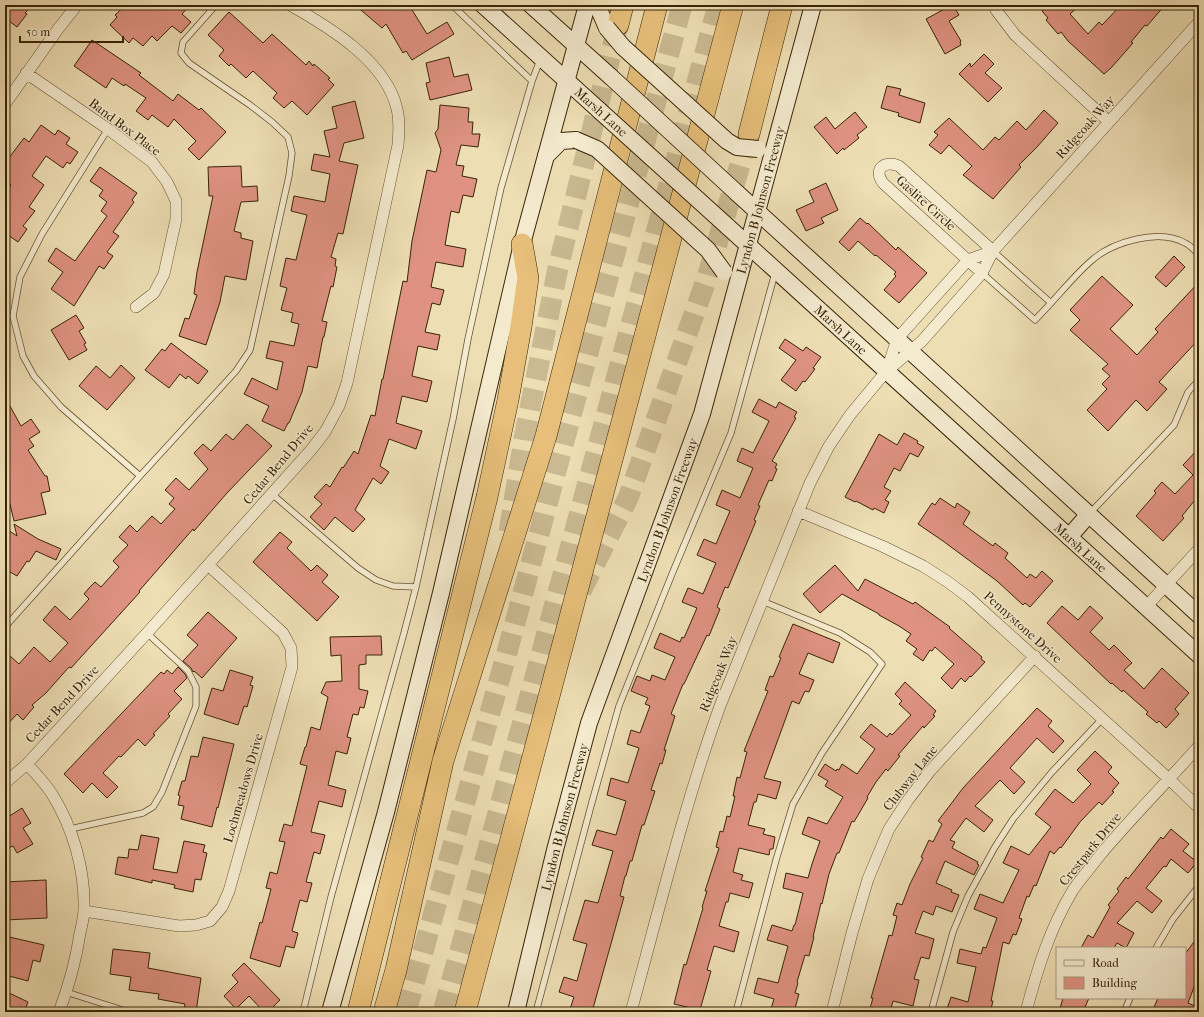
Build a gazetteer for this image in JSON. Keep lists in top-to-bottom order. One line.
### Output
{"streets":{"main road":["Marsh Lane","Lyndon B Johnson Freeway"],"street":["Band Box Place","Ridgeoak Way","Gaslite Circle","Cedar Bend Drive","Pennystone Drive","Clubway Lane","Lochmeadows Drive","Crestpark Drive"]},"crossings":[["Marsh Lane","Ridgeoak Way"],["Marsh Lane","Lyndon B Johnson Freeway"],["Ridgeoak Way","Gaslite Circle"],["Ridgeoak Way","Pennystone Drive"],["Cedar Bend Drive","Lochmeadows Drive"],["Pennystone Drive","Clubway Lane"],["Pennystone Drive","Crestpark Drive"]],"legend":["Road","Building"],"scale_bar":"50 m"}
